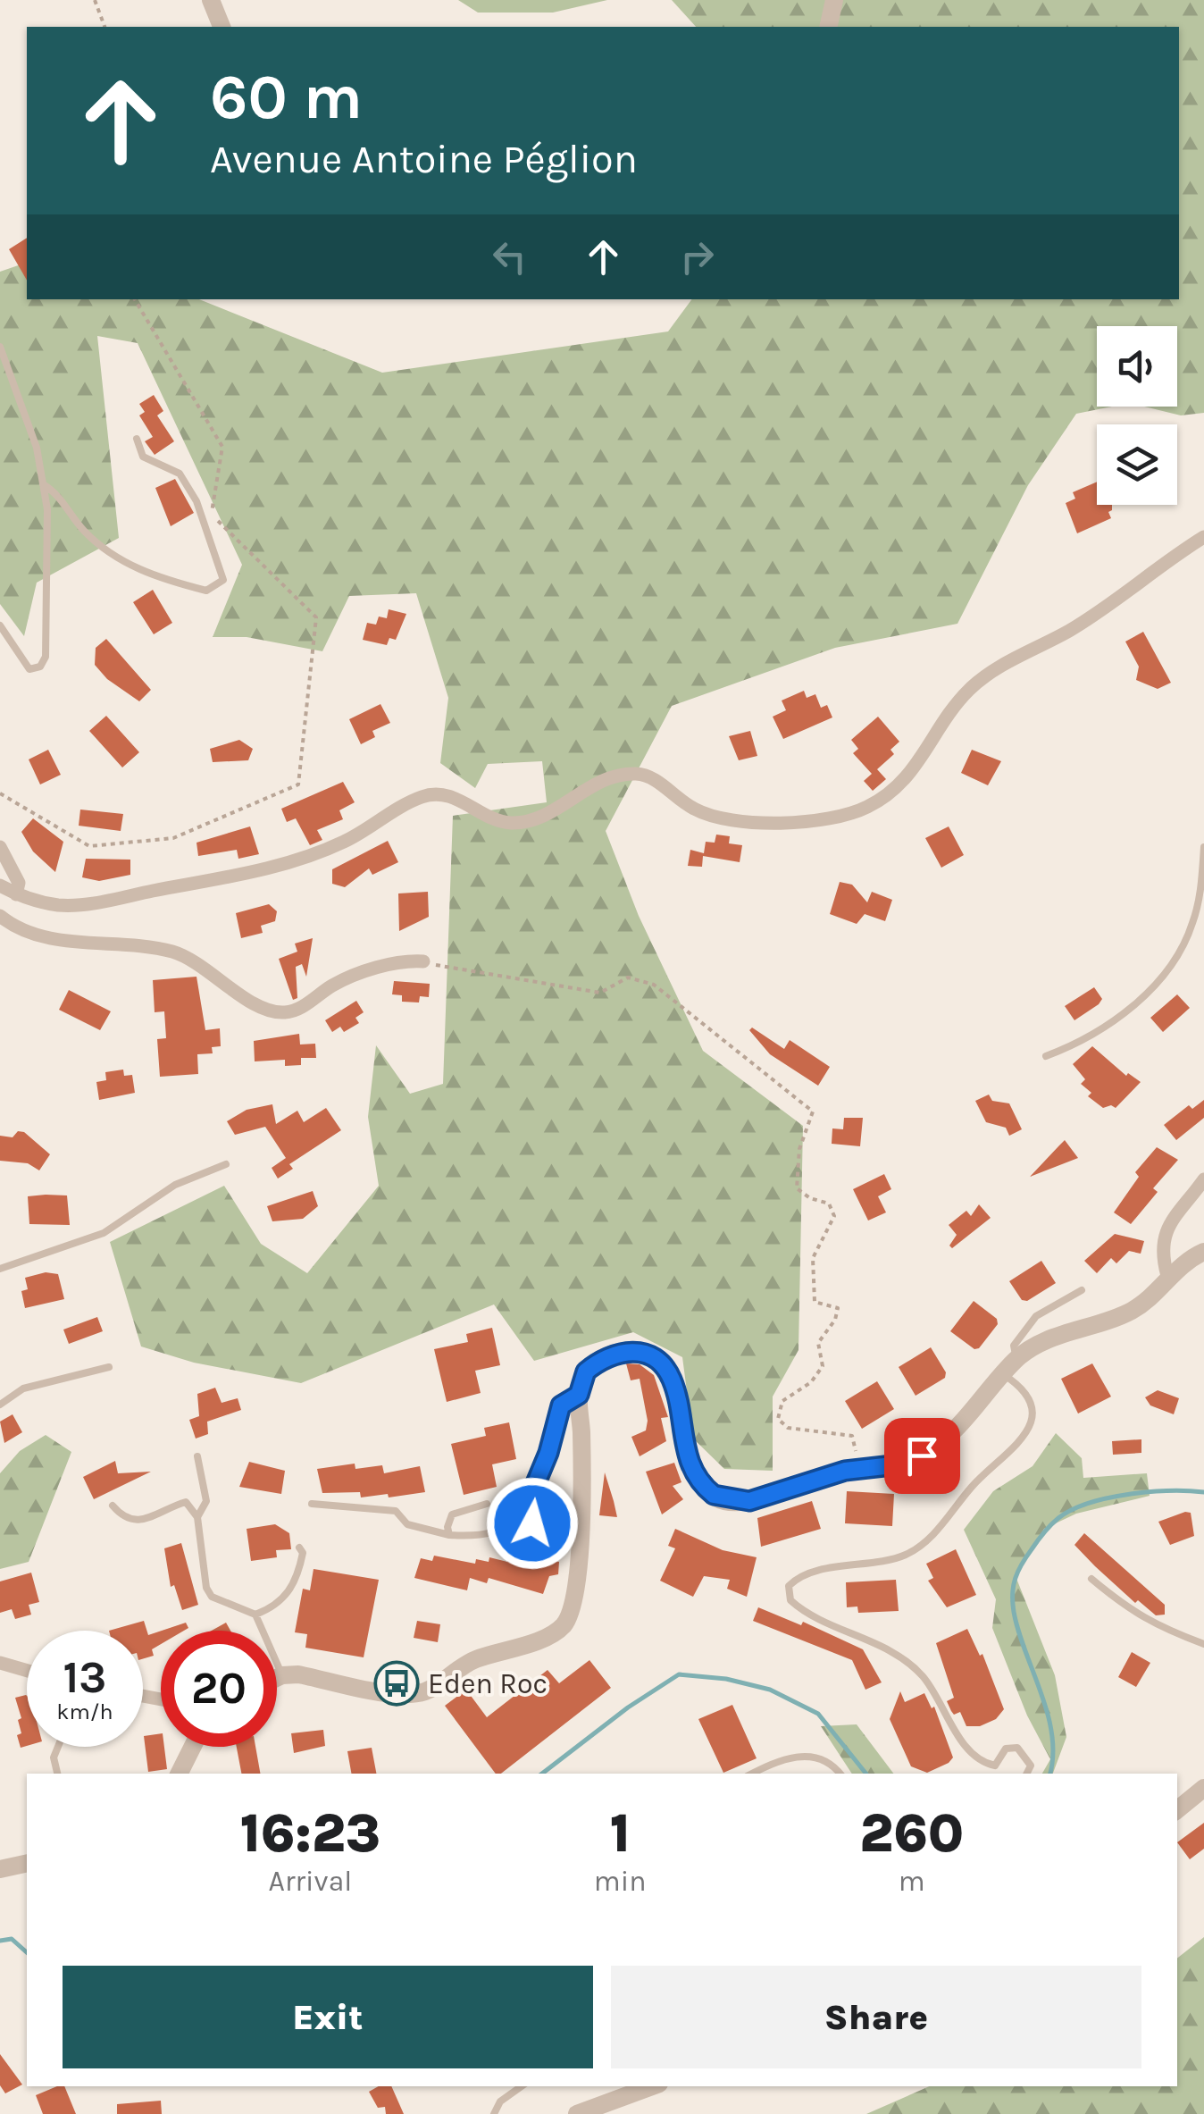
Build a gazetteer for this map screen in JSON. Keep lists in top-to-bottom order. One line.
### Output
{"places":{"bus stop":["Eden Roc"]},"page":{"turn":["60 m","Avenue Antoine Péglion"],"speed":"13 km/h","limit":"20","eta":["16:23","Arrival","1","min","260","m"],"buttons":["Exit","Share"]}}
